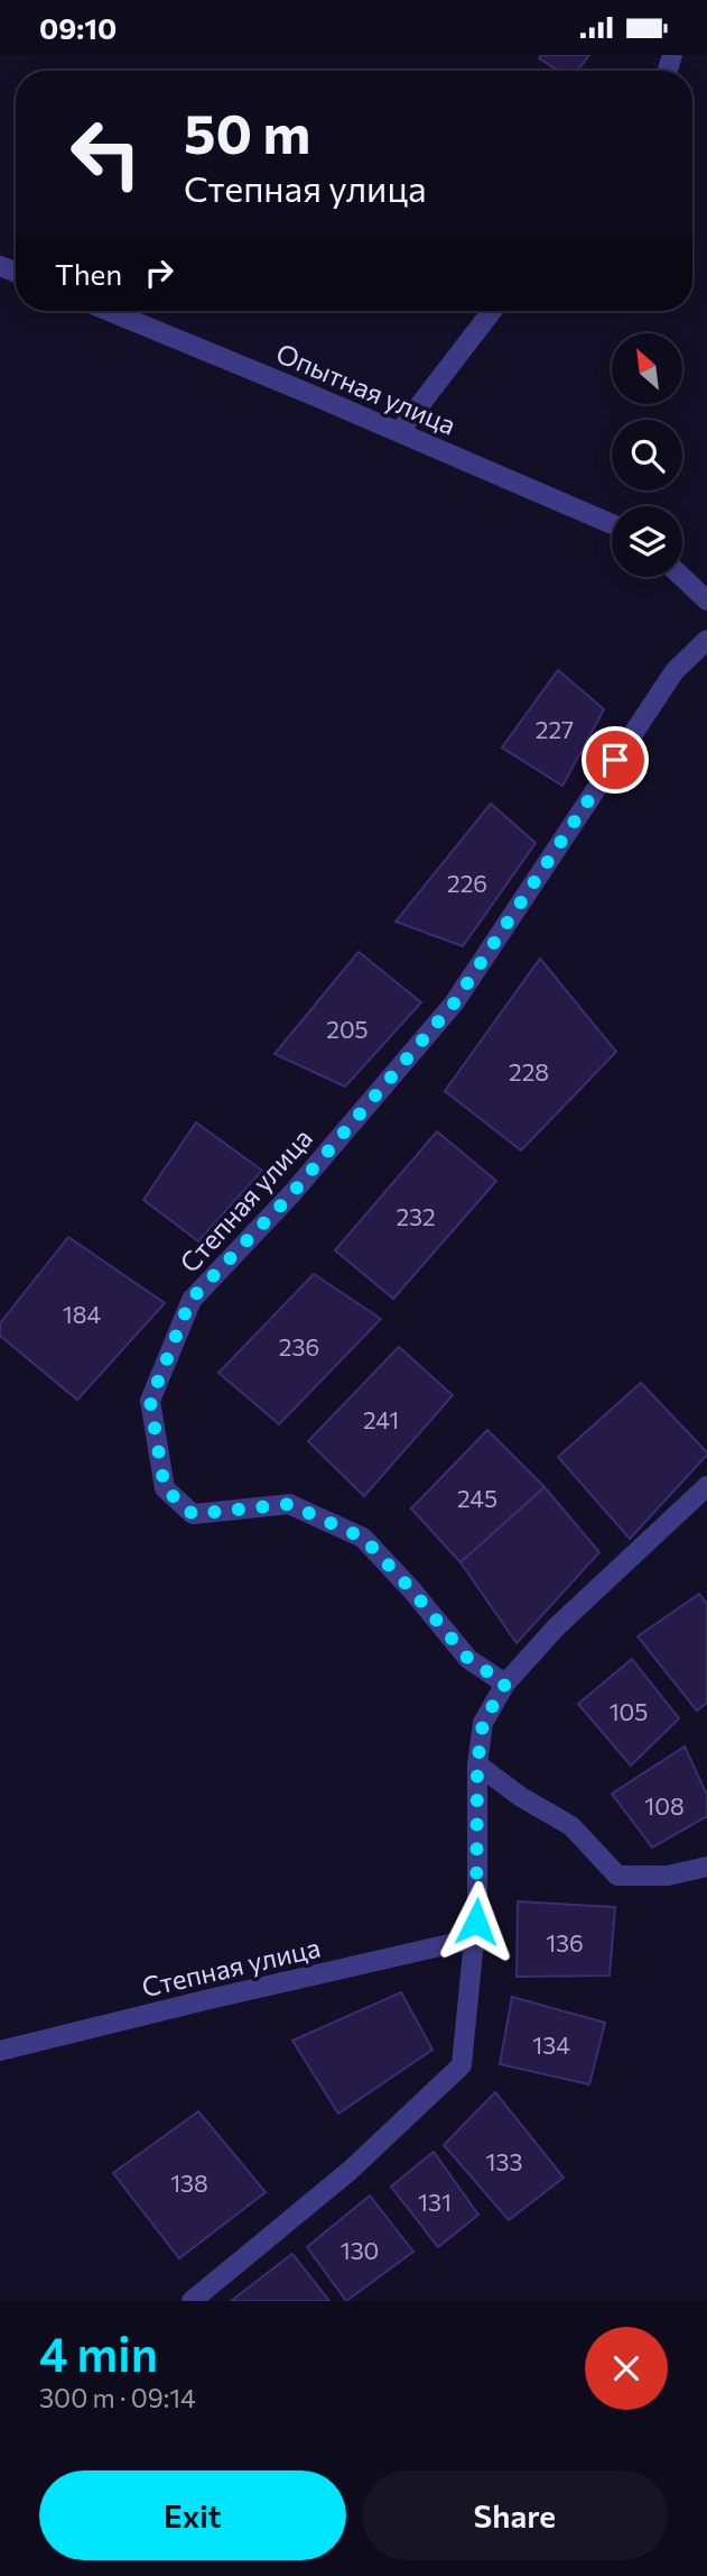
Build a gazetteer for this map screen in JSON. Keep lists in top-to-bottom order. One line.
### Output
{"streets":{"street":["Опытная улица","Степная улица"]},"house_numbers":["227","226","205","228","232","184","236","241","245","105","108","136","134","133","138","131","130"],"north":"top left","page":{"status":"09:10","turn":["50 m","Степная улица"],"then":"Then","heading":["4 min","300 m · 09:14"],"buttons":["Exit","Share"]}}
